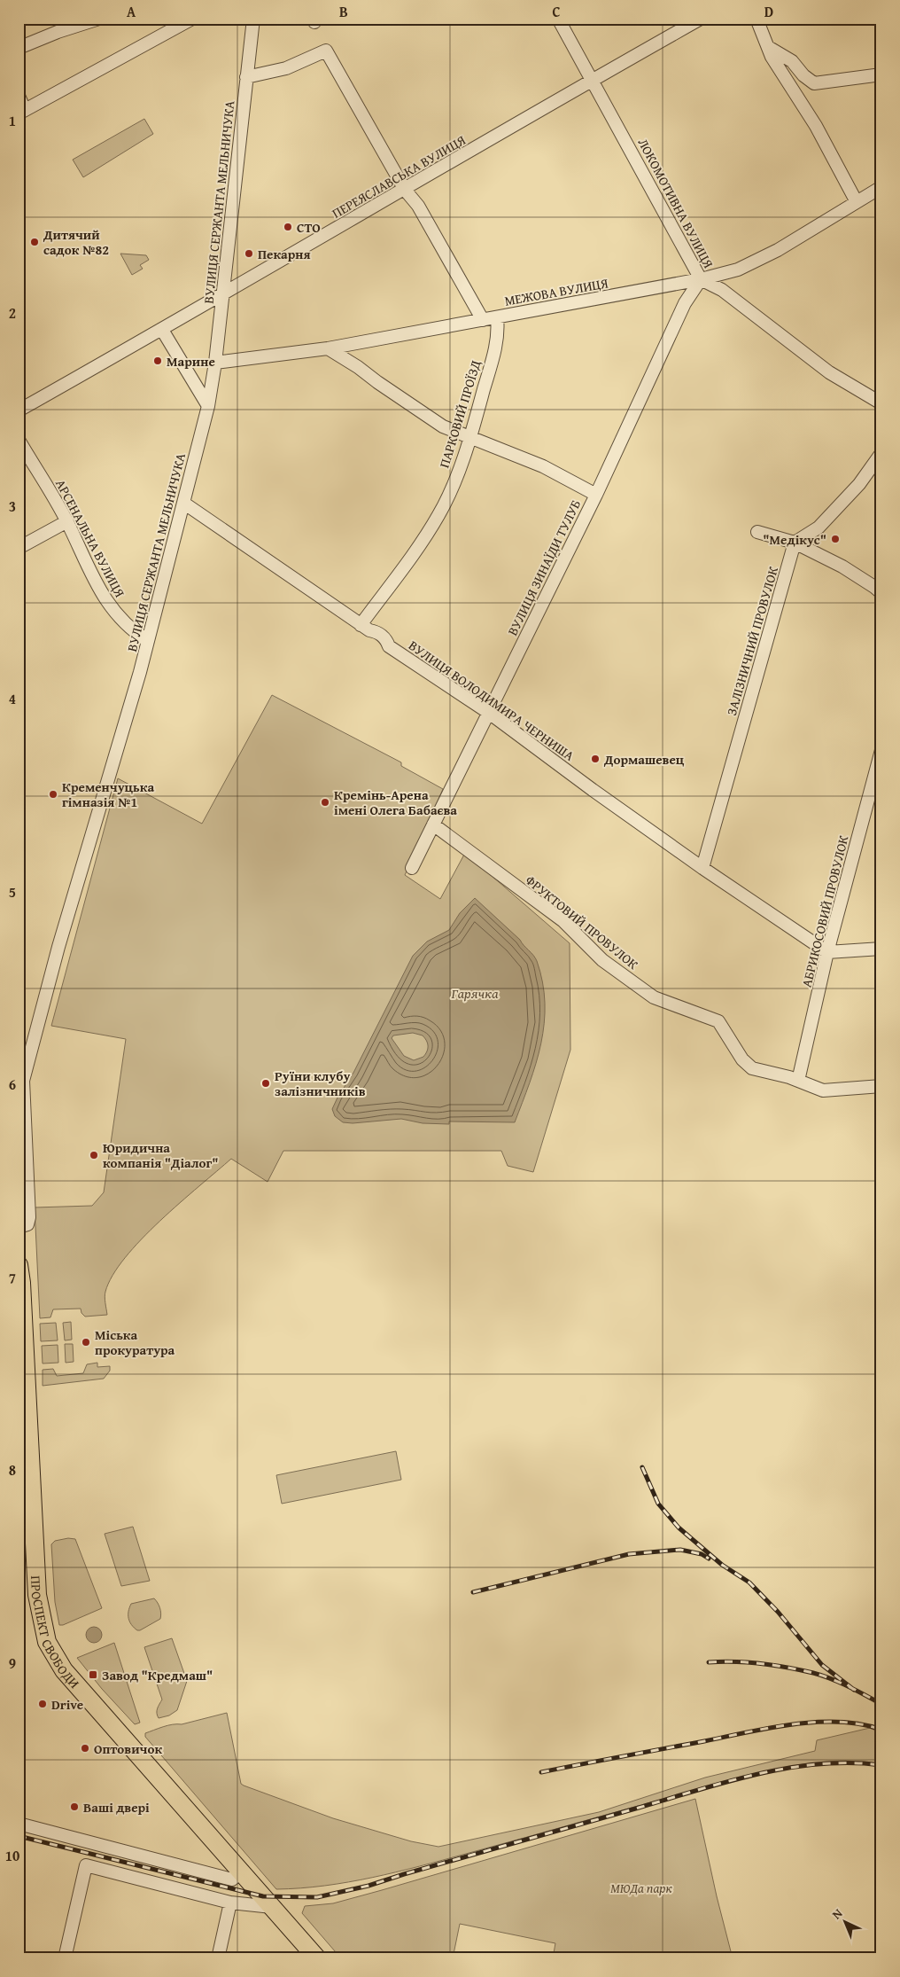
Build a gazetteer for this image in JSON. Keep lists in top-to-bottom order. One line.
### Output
{"streets":{"highway":["ПРОСПЕКТ СВОБОДИ"],"street":["ПЕРЕЯСЛАВСЬКА ВУЛИЦЯ","ВУЛИЦЯ СЕРЖАНТА МЕЛЬНИЧУКА","ЛОКОМОТИВНА ВУЛИЦЯ","МЕЖОВА ВУЛИЦЯ","ПАРКОВИЙ ПРОЇЗД","АРСЕНАЛЬНА ВУЛИЦЯ","ВУЛИЦЯ ЗИНАЇДИ ТУЛУБ","ЗАЛІЗНИЧНИЙ ПРОВУЛОК","ВУЛИЦЯ ВОЛОДИМИРА ЧЕРНИША","АБРИКОСОВИЙ ПРОВУЛОК","ФРУКТОВИЙ ПРОВУЛОК"]},"crossings":[["ПЕРЕЯСЛАВСЬКА ВУЛИЦЯ","ВУЛИЦЯ СЕРЖАНТА МЕЛЬНИЧУКА"],["ПЕРЕЯСЛАВСЬКА ВУЛИЦЯ","ЛОКОМОТИВНА ВУЛИЦЯ"],["ВУЛИЦЯ СЕРЖАНТА МЕЛЬНИЧУКА","МЕЖОВА ВУЛИЦЯ"],["ВУЛИЦЯ СЕРЖАНТА МЕЛЬНИЧУКА","АРСЕНАЛЬНА ВУЛИЦЯ"],["ВУЛИЦЯ СЕРЖАНТА МЕЛЬНИЧУКА","ВУЛИЦЯ ВОЛОДИМИРА ЧЕРНИША"],["ЛОКОМОТИВНА ВУЛИЦЯ","МЕЖОВА ВУЛИЦЯ"],["ЛОКОМОТИВНА ВУЛИЦЯ","ВУЛИЦЯ ЗИНАЇДИ ТУЛУБ"],["МЕЖОВА ВУЛИЦЯ","ПАРКОВИЙ ПРОЇЗД"],["МЕЖОВА ВУЛИЦЯ","ВУЛИЦЯ ЗИНАЇДИ ТУЛУБ"],["ПАРКОВИЙ ПРОЇЗД","ВУЛИЦЯ ВОЛОДИМИРА ЧЕРНИША"],["ВУЛИЦЯ ЗИНАЇДИ ТУЛУБ","ВУЛИЦЯ ВОЛОДИМИРА ЧЕРНИША"],["ВУЛИЦЯ ЗИНАЇДИ ТУЛУБ","ФРУКТОВИЙ ПРОВУЛОК"],["ЗАЛІЗНИЧНИЙ ПРОВУЛОК","ВУЛИЦЯ ВОЛОДИМИРА ЧЕРНИША"],["ВУЛИЦЯ ВОЛОДИМИРА ЧЕРНИША","АБРИКОСОВИЙ ПРОВУЛОК"],["АБРИКОСОВИЙ ПРОВУЛОК","ФРУКТОВИЙ ПРОВУЛОК"]],"water":["Гарячка"],"parks":["МЮДа парк"],"places":{"other":["СТО","Дитячий садок №82","Пекарня","Марине","\"Медікус\"","Дормашевец","Кременчуцька гімназія №1","Кремінь-Арена імені Олега Бабаєва","Руїни клубу залізничників","Юридична компанія \"Діалог\"","Міська прокуратура","Drive","Оптовичок","Ваші двері"],"transit":["Завод \"Кредмаш\""]},"north":"top left","grid":{"columns":["A","B","C","D"],"rows":["1","2","3","4","5","6","7","8","9","10"]}}
